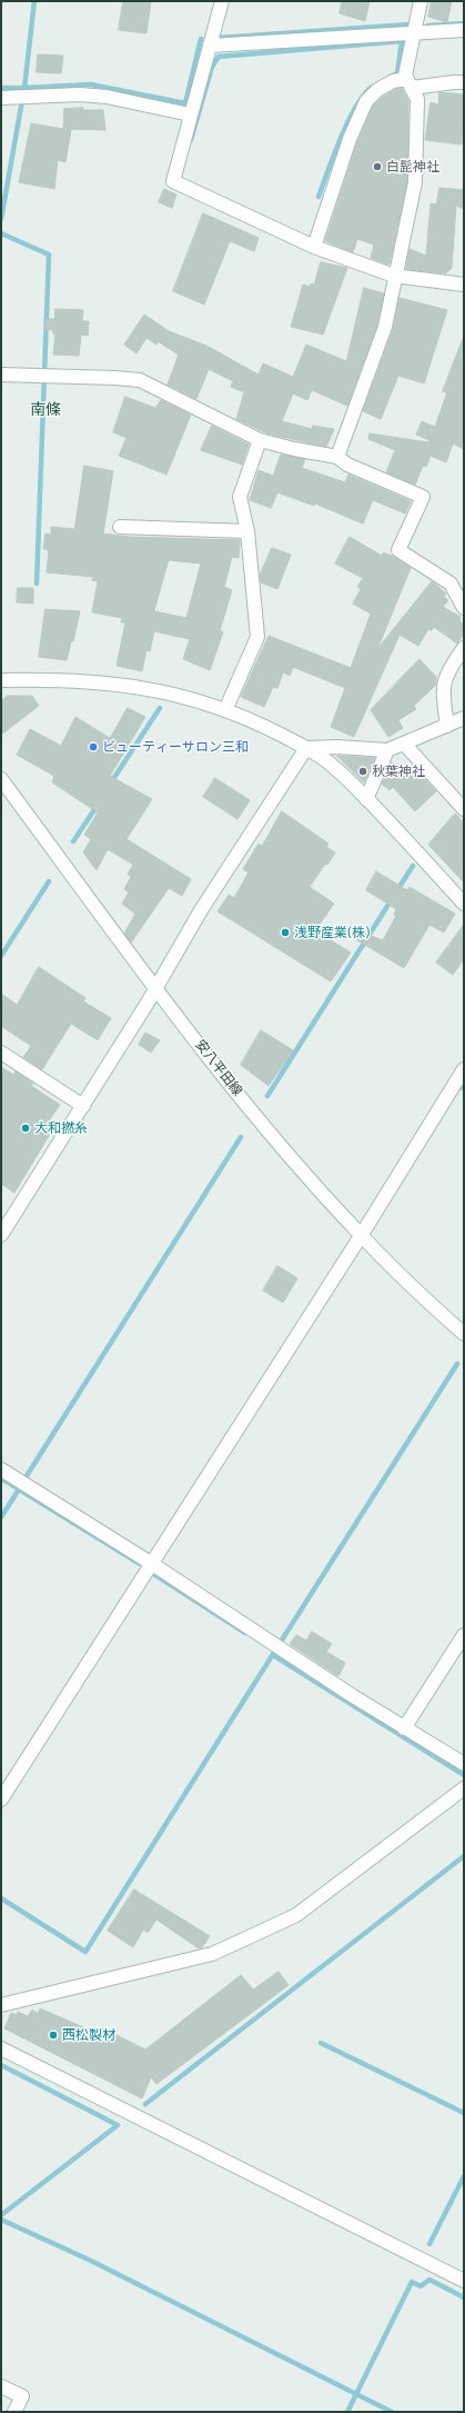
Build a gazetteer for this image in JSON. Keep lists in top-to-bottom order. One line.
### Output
{"streets":{"street":["安八平田線"]},"districts":["南條"],"places":["白髭神社","ビューティーサロン三和","秋葉神社","浅野産業(株)","大和撚糸","西松製材"]}
